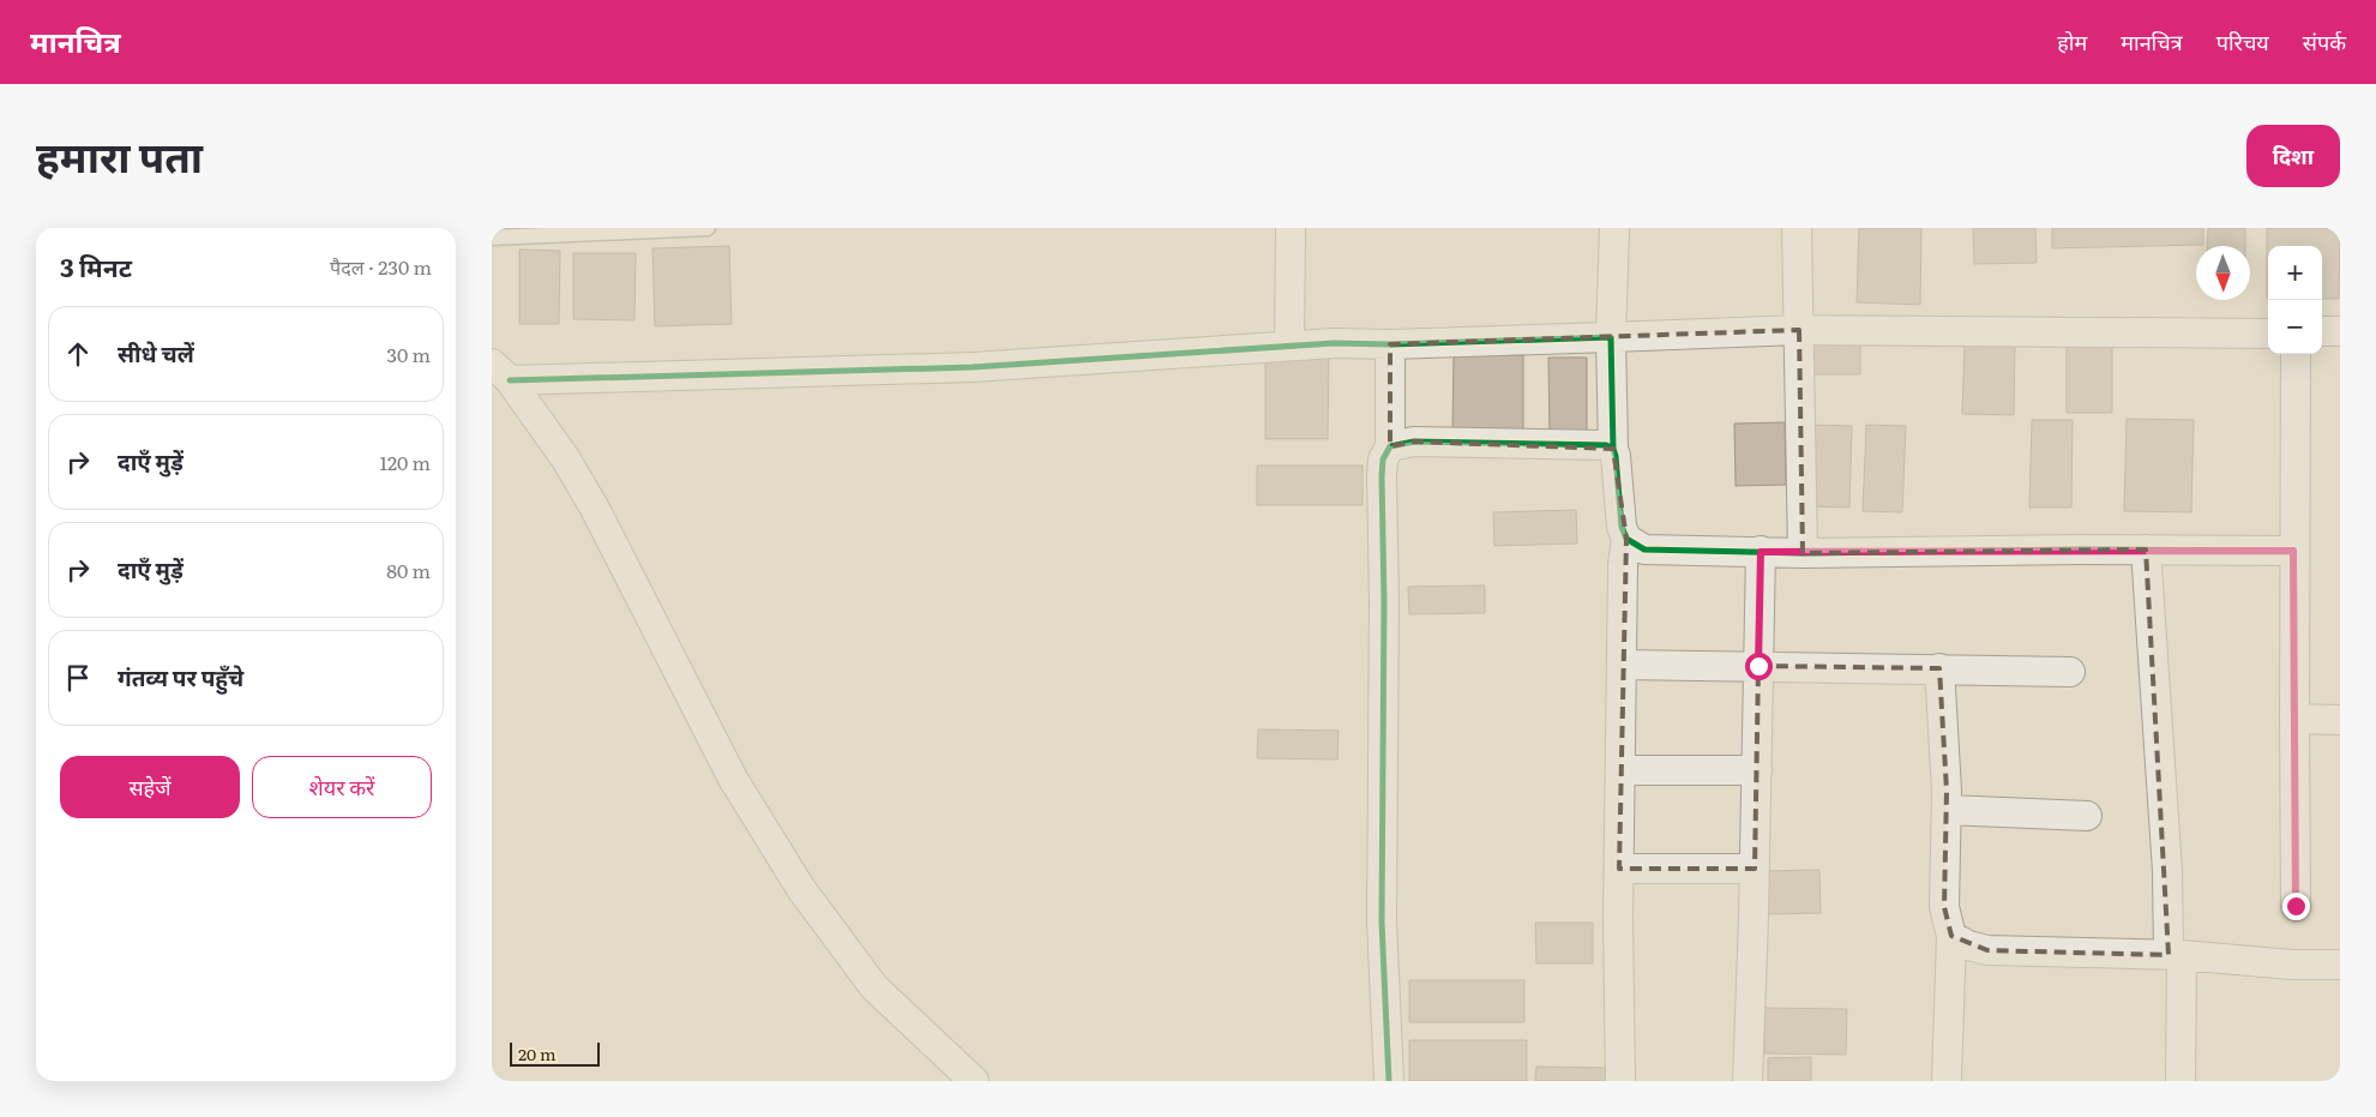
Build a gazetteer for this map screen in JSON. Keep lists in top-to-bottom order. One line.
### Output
{"scale_bar":"20 m","north":"bottom","page":{"header":"मानचित्र","nav":["होम","मानचित्र","परिचय","संपर्क"],"title":"हमारा पता","buttons":["दिशा",["सहेजें","शेयर करें"]],"heading":["3 मिनट","पैदल · 230 m"],"map_buttons":["+","−"],"list":[["सीधे चलें","30 m"],["दाएँ मुड़ें","120 m"],["दाएँ मुड़ें","80 m"],"गंतव्य पर पहुँचे"],"scale":"20 m"}}
